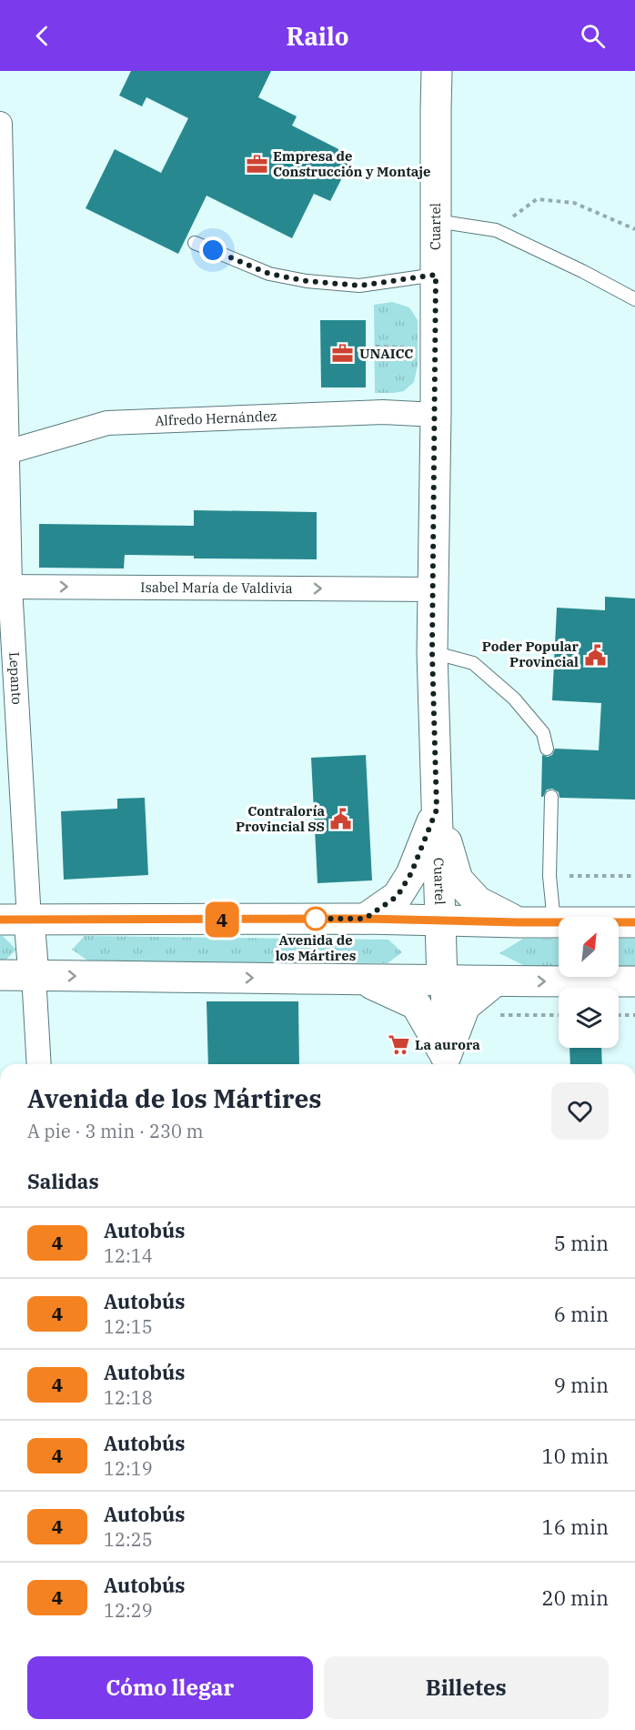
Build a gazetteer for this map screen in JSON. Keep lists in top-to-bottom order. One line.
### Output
{"streets":{"main road":["Cuartel","Lepanto"],"street":["Alfredo Hernández","Isabel María de Valdivia"]},"crossings":[["Cuartel","Alfredo Hernández"],["Cuartel","Isabel María de Valdivia"],["Alfredo Hernández","Lepanto"],["Isabel María de Valdivia","Lepanto"]],"one_way":["Isabel María de Valdivia"],"places":{"office":["Empresa de Construcción y Montaje","UNAICC"],"public building":["Poder Popular Provincial","Contraloría Provincial SS"],"other":["Avenida de los Mártires"],"supermarket":["La aurora"]},"lines":["bus line 4"],"north":"top right","page":{"header":"Railo","on_map":"4","heading":[["Avenida de los Mártires","A pie · 3 min · 230 m"],"Salidas"],"list":[{"mark":"4","name":"Autobús","note":"12:14","value":"5 min"},{"mark":"4","name":"Autobús","note":"12:15","value":"6 min"},{"mark":"4","name":"Autobús","note":"12:18","value":"9 min"},{"mark":"4","name":"Autobús","note":"12:19","value":"10 min"},{"mark":"4","name":"Autobús","note":"12:25","value":"16 min"},{"mark":"4","name":"Autobús","note":"12:29","value":"20 min"}],"buttons":["Cómo llegar","Billetes"]}}
